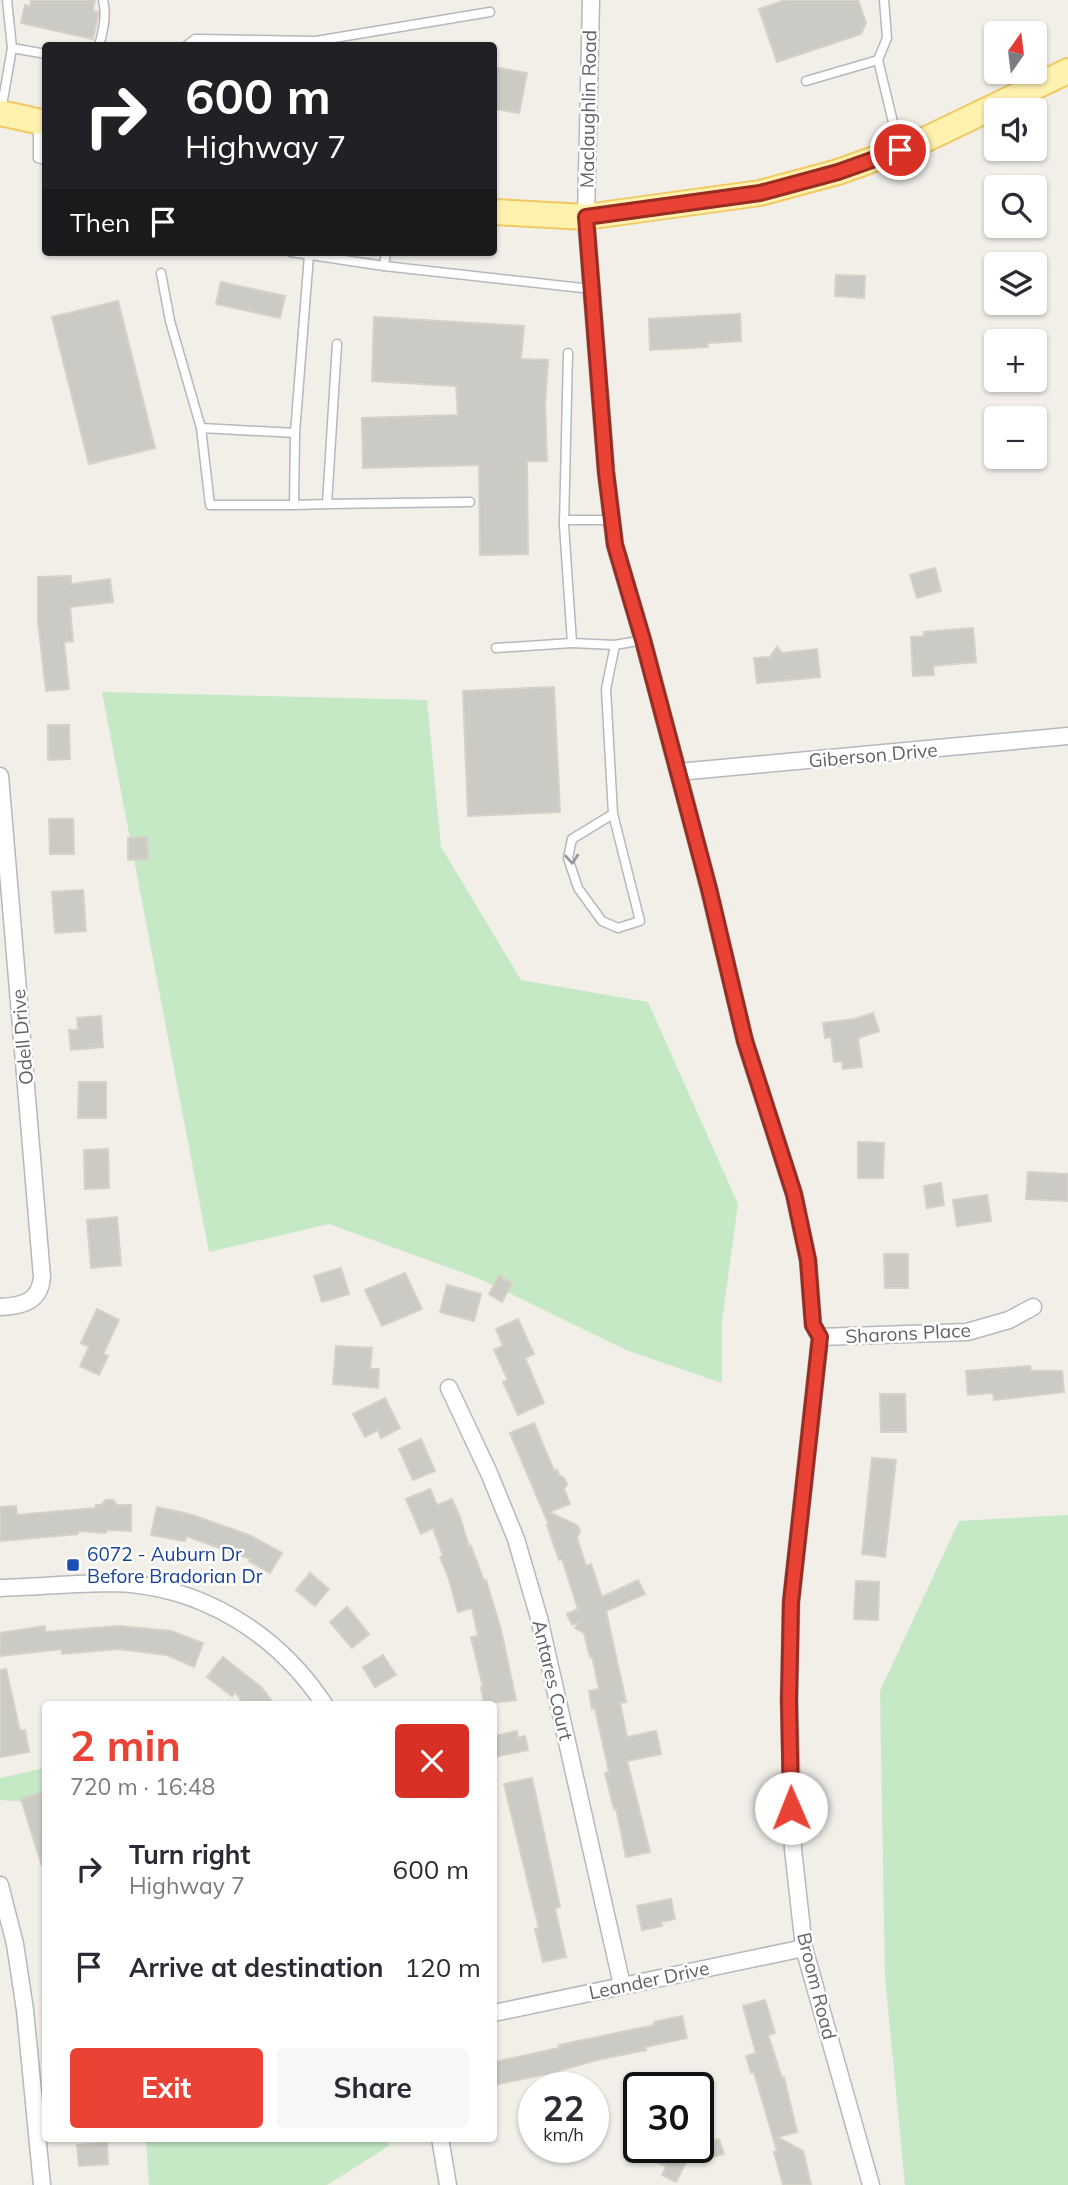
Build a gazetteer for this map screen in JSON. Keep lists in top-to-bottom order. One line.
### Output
{"streets":{"street":["Maclaughlin Road","Giberson Drive","Odell Drive","Sharons Place","Antares Court","Leander Drive","Broom Road"]},"crossings":[["Maclaughlin Road","Broom Road"],["Giberson Drive","Broom Road"],["Sharons Place","Broom Road"],["Antares Court","Leander Drive"],["Leander Drive","Broom Road"]],"places":{"transit":["6072 - Auburn Dr Before Bradorian Dr"]},"north":"top","page":{"map_buttons":["+","−"],"turn":["600 m","Highway 7"],"then":"Then","heading":["2 min","720 m · 16:48"],"list":[{"name":"Turn right","note":"Highway 7","value":"600 m"},{"name":"Arrive at destination","value":"120 m"}],"buttons":["Exit","Share"],"speed":"22 km/h","limit":"30"}}
